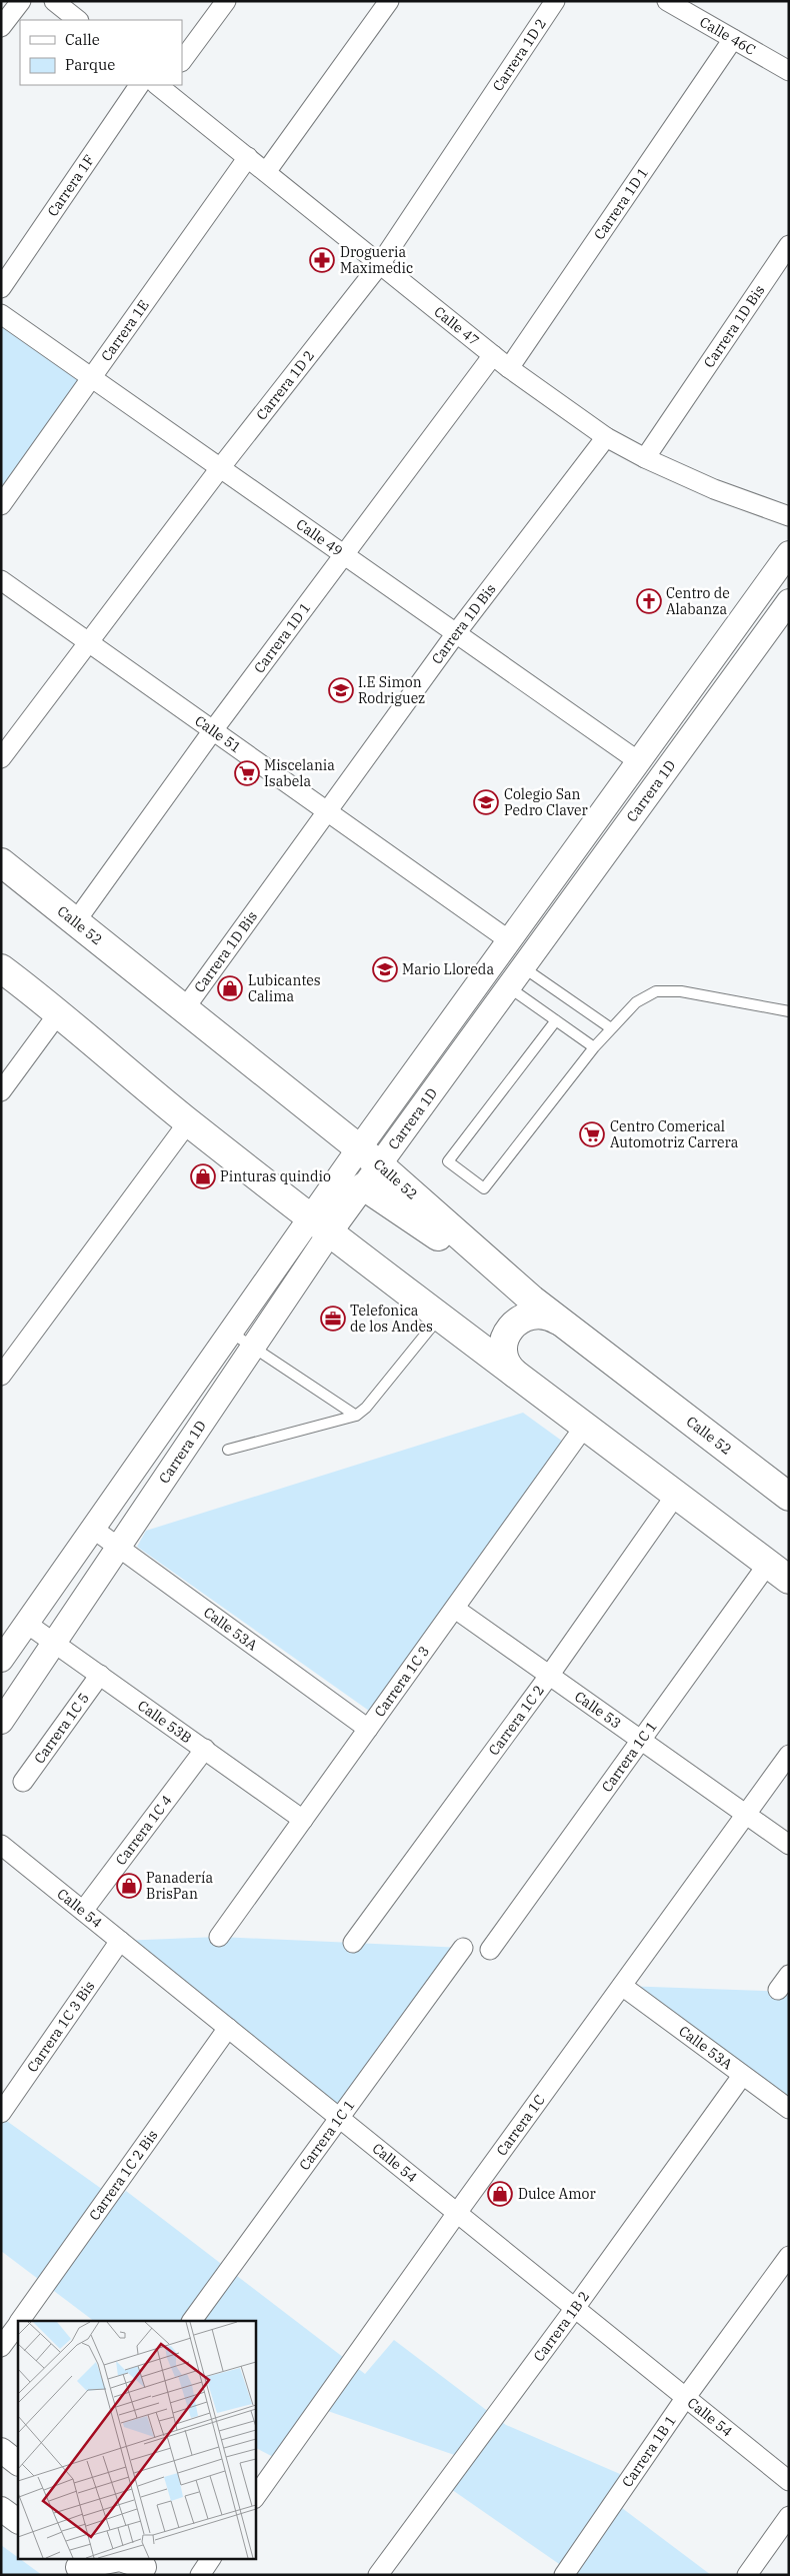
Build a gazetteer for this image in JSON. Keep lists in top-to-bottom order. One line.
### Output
{"streets":{"main road":["Calle 52"],"street":["Calle 46C","Carrera 1D 2","Carrera 1F","Carrera 1D 1","Calle 47","Carrera 1D Bis","Carrera 1E","Calle 49","Calle 51","Carrera 1D","Calle 53A","Carrera 1C 3","Calle 53","Carrera 1C 2","Calle 53B","Carrera 1C 5","Carrera 1C 1","Carrera 1C 4","Calle 54","Carrera 1C 3 Bis","Carrera 1C","Carrera 1C 2 Bis","Carrera 1B 2","Carrera 1B 1"]},"crossings":[["Calle 46C","Carrera 1D 1"],["Carrera 1D 2","Calle 47"],["Carrera 1D 2","Calle 49"],["Carrera 1D 2","Calle 51"],["Carrera 1D 1","Calle 47"],["Carrera 1D 1","Calle 49"],["Carrera 1D 1","Calle 51"],["Carrera 1D 1","Calle 52"],["Calle 47","Carrera 1D Bis"],["Calle 47","Carrera 1E"],["Carrera 1D Bis","Calle 49"],["Carrera 1D Bis","Calle 51"],["Carrera 1D Bis","Calle 52"],["Carrera 1E","Calle 49"],["Calle 49","Carrera 1D"],["Calle 51","Carrera 1D"],["Carrera 1D","Calle 52"],["Carrera 1D","Calle 53A"],["Carrera 1D","Calle 53B"],["Calle 53A","Carrera 1C 3"],["Calle 53A","Carrera 1C"],["Calle 53A","Carrera 1B 2"],["Carrera 1C 3","Calle 53"],["Carrera 1C 3","Calle 53B"],["Calle 53","Carrera 1C 2"],["Calle 53","Carrera 1C 1"],["Calle 53","Carrera 1C"],["Calle 53B","Carrera 1C 5"],["Calle 53B","Carrera 1C 4"],["Carrera 1C 1","Calle 54"],["Carrera 1C 4","Calle 54"],["Calle 54","Carrera 1C 3 Bis"],["Calle 54","Carrera 1C"],["Calle 54","Carrera 1C 2 Bis"],["Calle 54","Carrera 1B 2"],["Calle 54","Carrera 1B 1"]],"places":{"pharmacy":["Drogueria Maximedic"],"church":["Centro de Alabanza"],"school or university":["I.E Simon Rodriguez","Colegio San Pedro Claver","Mario Lloreda"],"supermarket":["Miscelania Isabela","Centro Comerical Automotriz Carrera"],"shop":["Lubicantes Calima","Pinturas quindio","Panadería BrisPan","Dulce Amor"],"office":["Telefonica de los Andes"]},"legend":["Calle","Parque"]}
